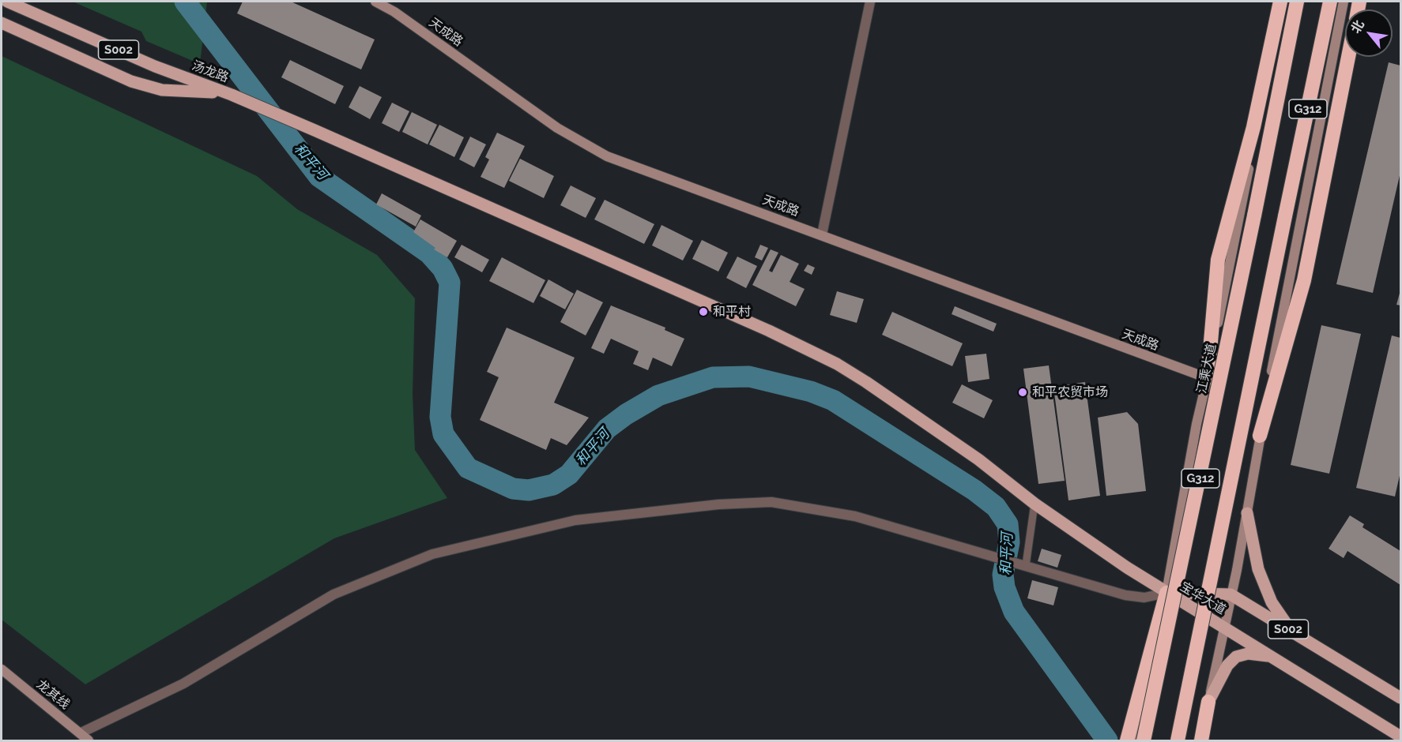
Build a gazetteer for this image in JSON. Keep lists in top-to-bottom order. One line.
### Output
{"streets":{"highway":["G312","江乘大道"],"main road":["S002","汤龙路","宝华大道"],"street":["天成路","龙其线"]},"water":["和平河"],"places":["和平村","和平农贸市场"],"north":"top left"}
